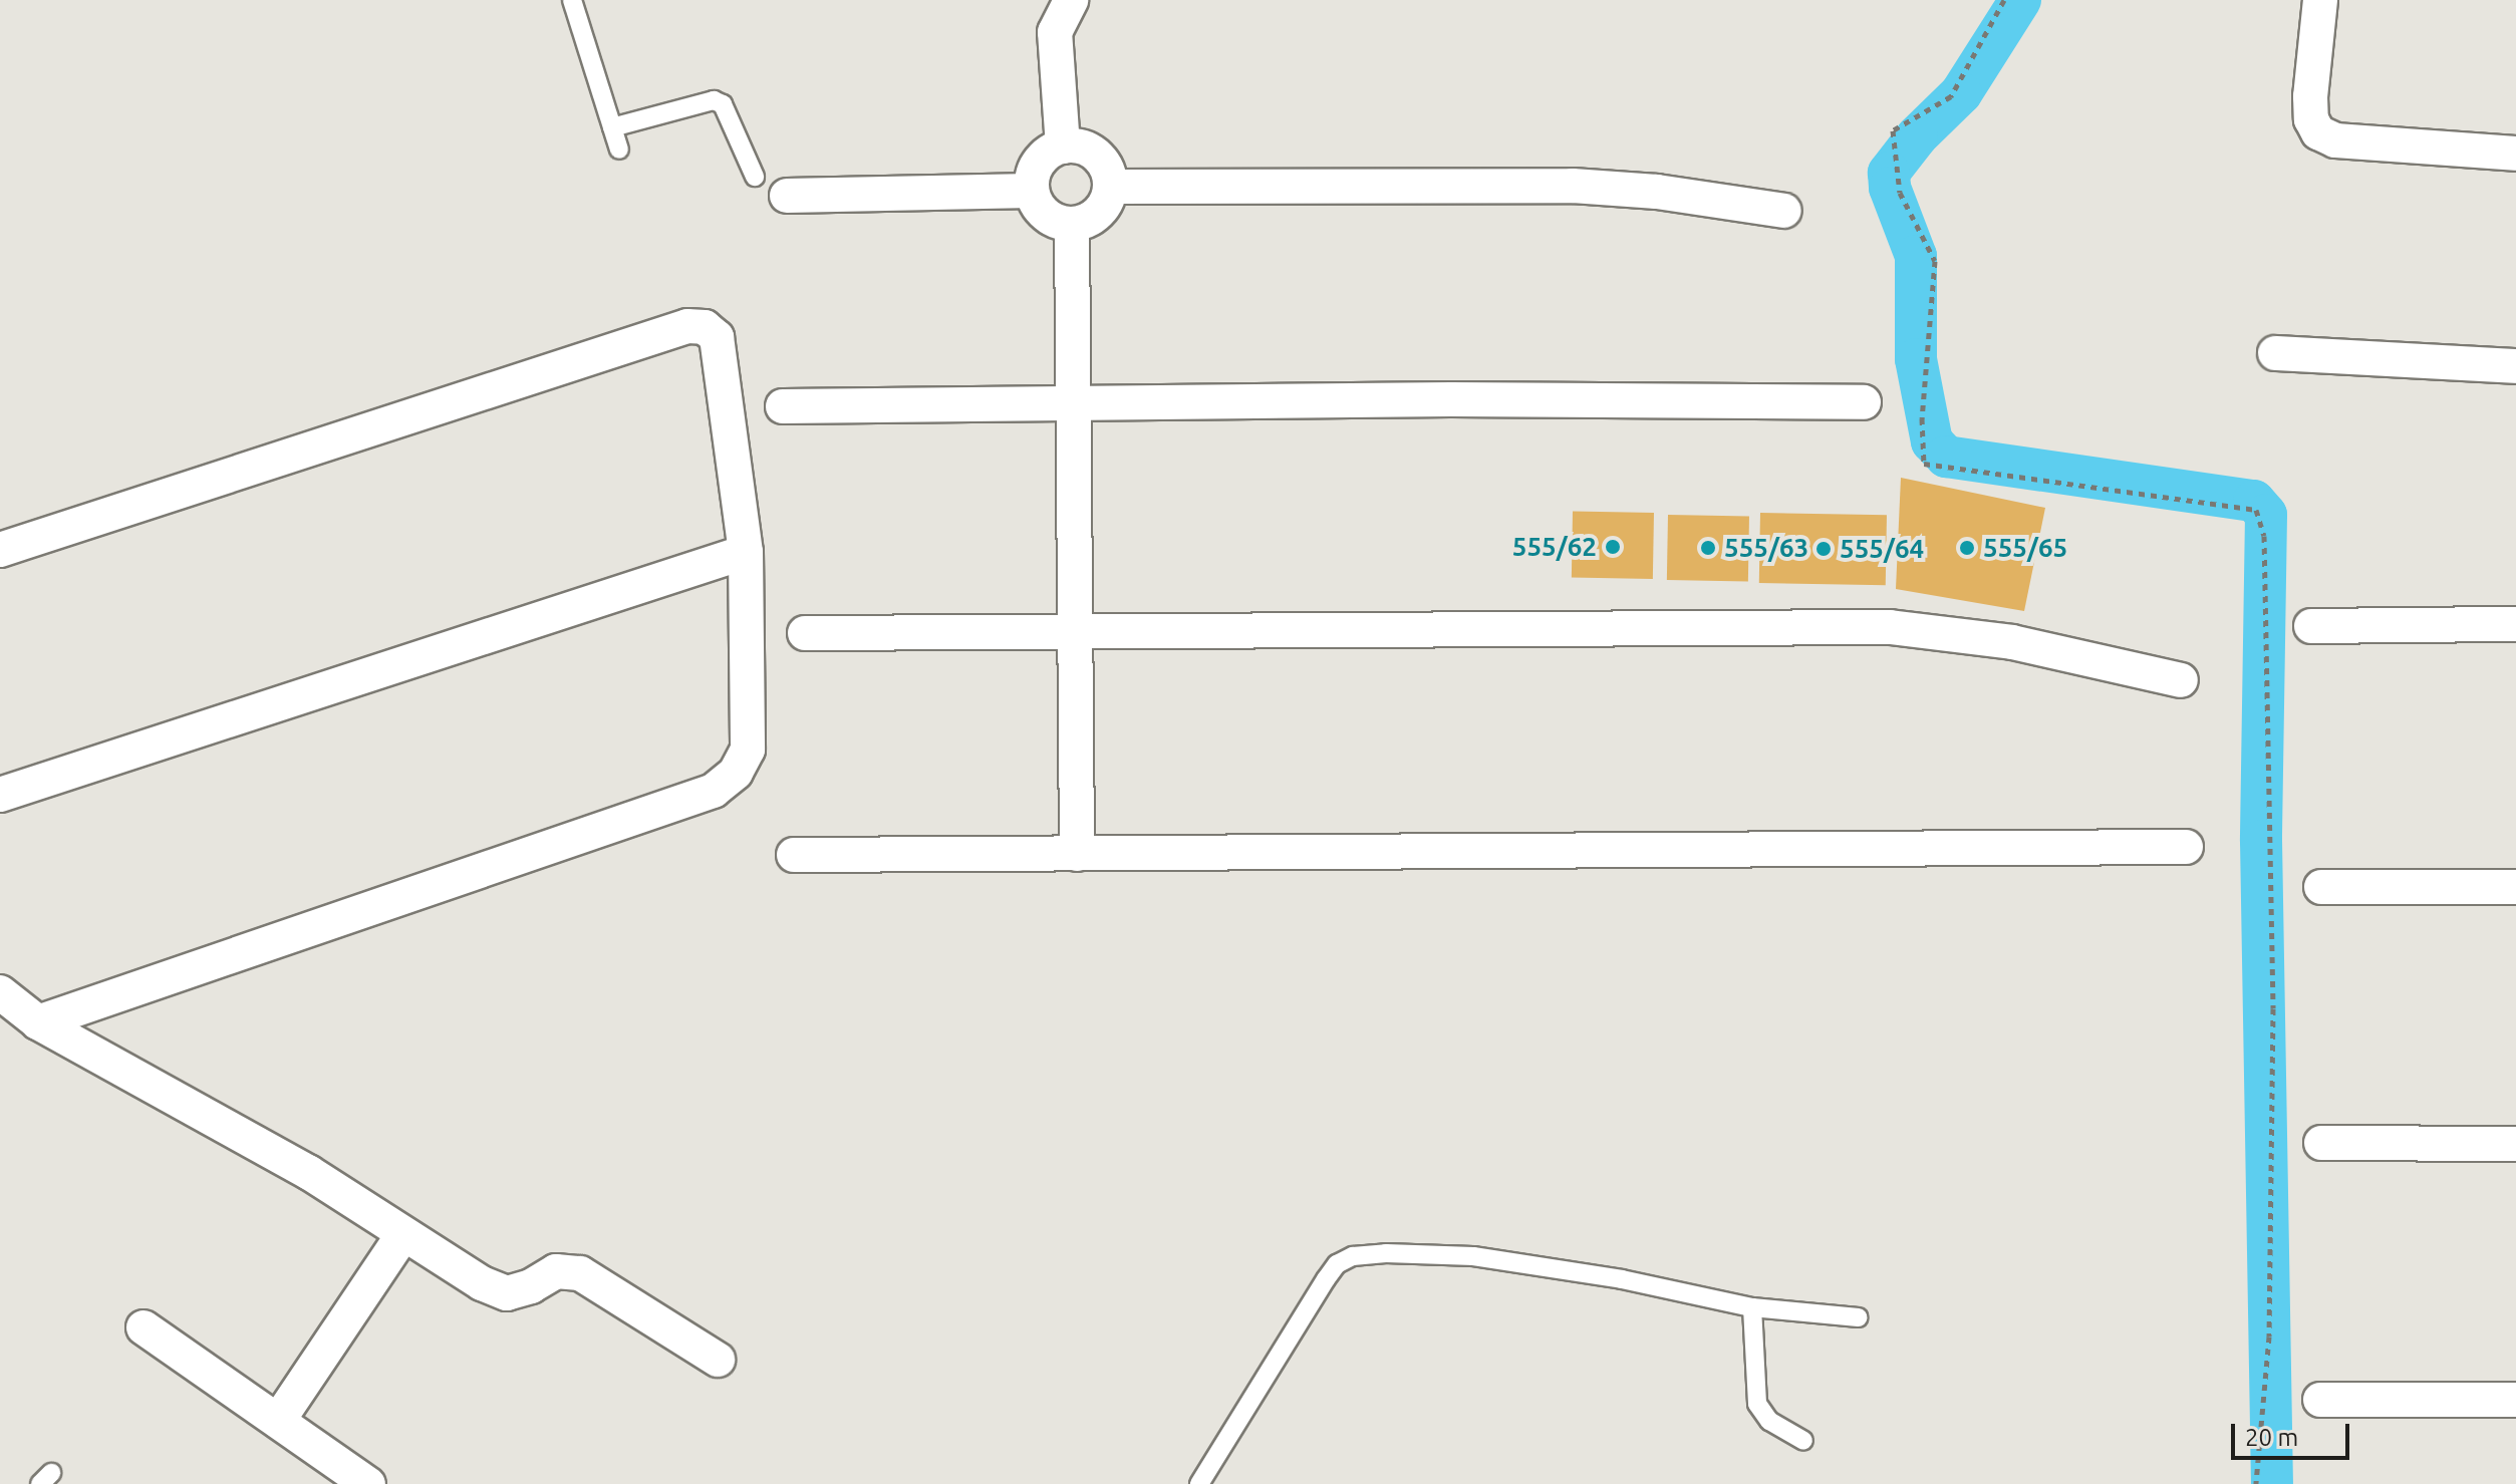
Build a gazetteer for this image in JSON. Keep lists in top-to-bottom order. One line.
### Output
{"places":["555/62","555/63","555/65","555/64"],"scale_bar":"20 m"}
